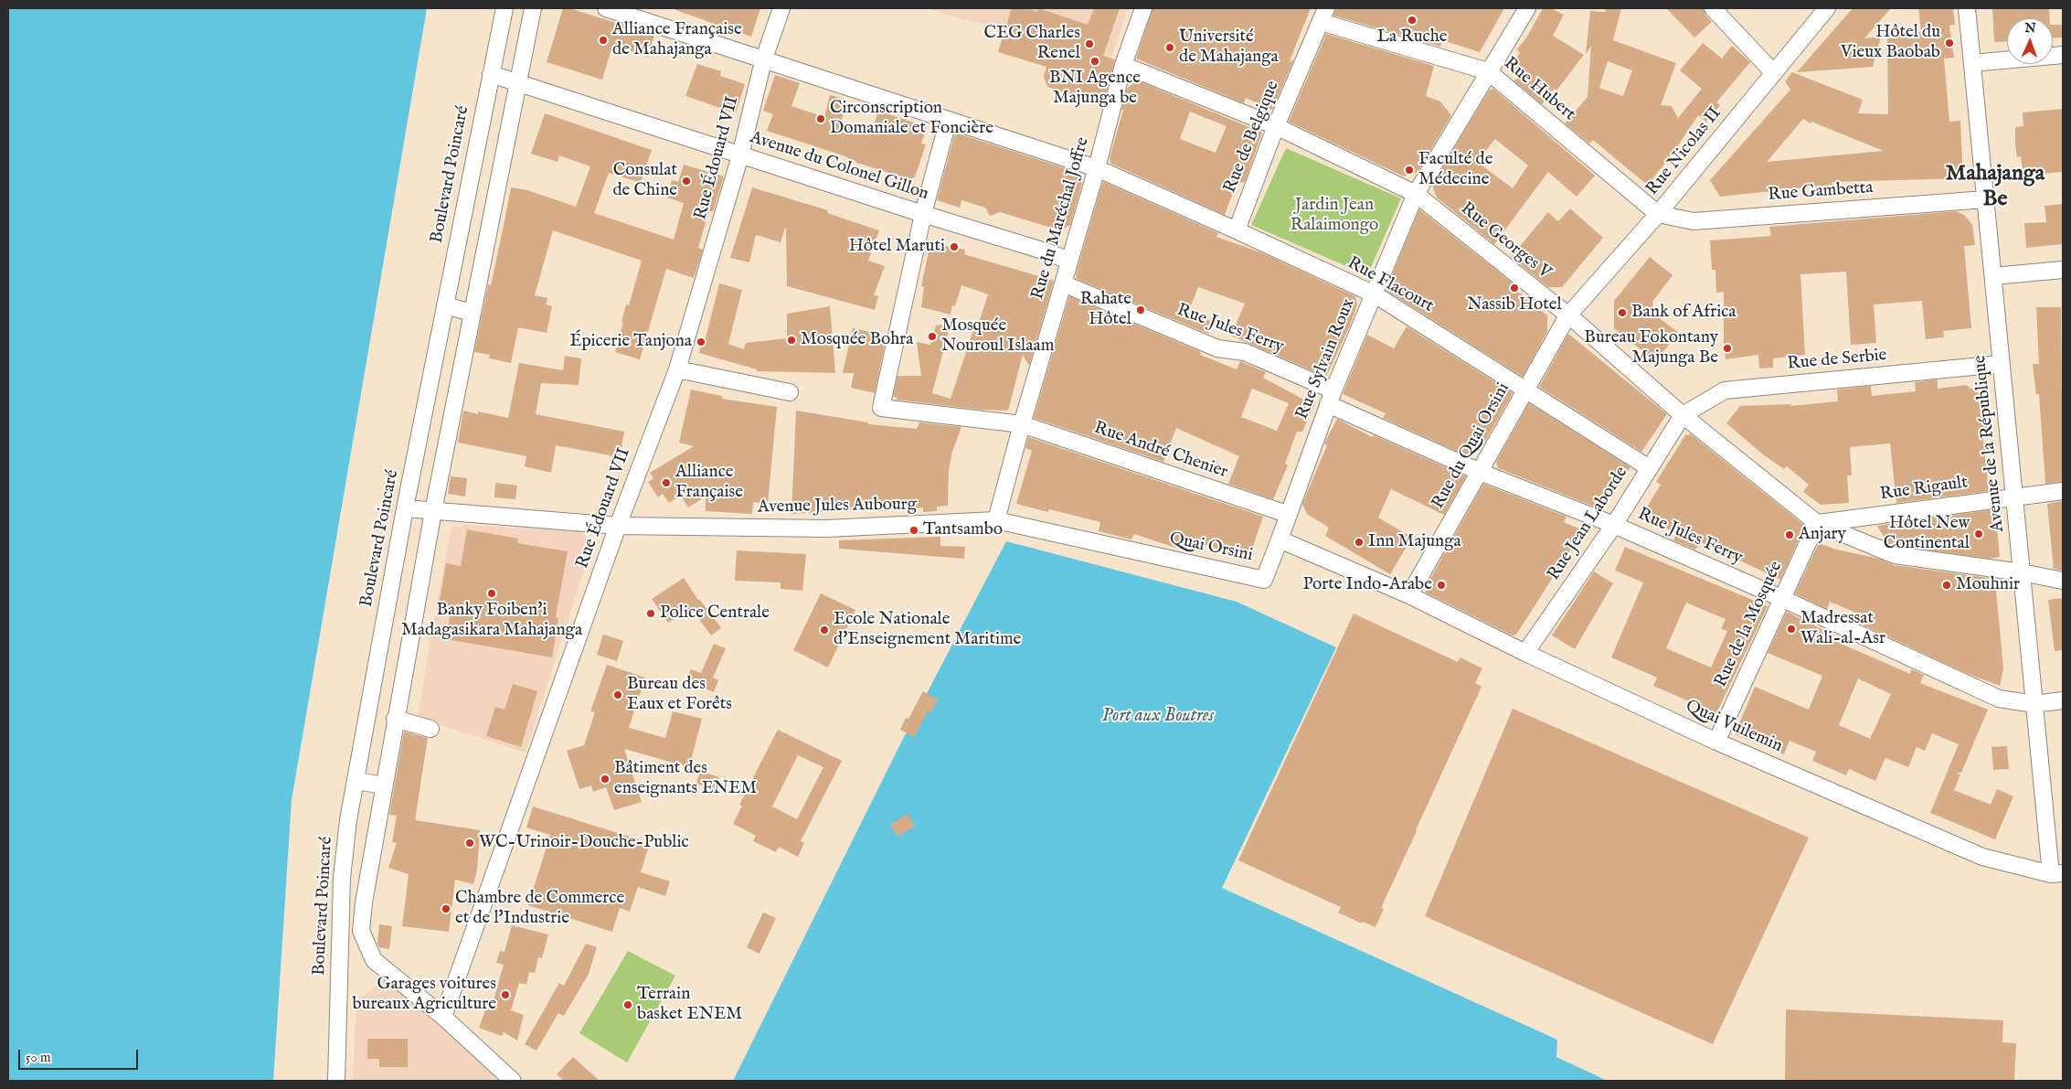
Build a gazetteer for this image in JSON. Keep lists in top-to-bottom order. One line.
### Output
{"streets":{"street":["Rue Hubert","Rue de Belgique","Rue Nicolas II","Rue Édouard VII","Avenue du Colonel Gillon","Boulevard Poincaré","Rue Gambetta","Rue du Maréchal Joffre","Rue Georges V","Rue Flacourt","Rue Jules Ferry","Rue Sylvain Roux","Rue de Serbie","Avenue de la République","Rue du Quai Orsini","Rue André Chenier","Rue Rigault","Avenue Jules Aubourg","Rue Jean Laborde","Quai Orsini","Rue de la Mosquée","Quai Vuilemin"]},"crossings":[["Rue Hubert","Rue de Belgique"],["Rue Hubert","Rue Nicolas II"],["Rue Hubert","Rue Gambetta"],["Rue Hubert","Rue Sylvain Roux"],["Rue de Belgique","Rue Georges V"],["Rue de Belgique","Rue Flacourt"],["Rue Nicolas II","Rue Gambetta"],["Rue Nicolas II","Rue Georges V"],["Rue Nicolas II","Rue du Quai Orsini"],["Rue Édouard VII","Avenue du Colonel Gillon"],["Rue Édouard VII","Rue Flacourt"],["Rue Édouard VII","Avenue Jules Aubourg"],["Avenue du Colonel Gillon","Boulevard Poincaré"],["Avenue du Colonel Gillon","Rue du Maréchal Joffre"],["Avenue du Colonel Gillon","Rue André Chenier"],["Boulevard Poincaré","Avenue Jules Aubourg"],["Rue Gambetta","Avenue de la République"],["Rue du Maréchal Joffre","Rue Georges V"],["Rue du Maréchal Joffre","Rue Flacourt"],["Rue du Maréchal Joffre","Rue Jules Ferry"],["Rue du Maréchal Joffre","Rue André Chenier"],["Rue du Maréchal Joffre","Avenue Jules Aubourg"],["Rue du Maréchal Joffre","Quai Orsini"],["Rue Georges V","Rue Sylvain Roux"],["Rue Georges V","Rue de Serbie"],["Rue Georges V","Avenue de la République"],["Rue Georges V","Rue du Quai Orsini"],["Rue Georges V","Rue Rigault"],["Rue Georges V","Rue Jean Laborde"],["Rue Georges V","Rue de la Mosquée"],["Rue Flacourt","Rue Sylvain Roux"],["Rue Flacourt","Rue du Quai Orsini"],["Rue Flacourt","Rue Jean Laborde"],["Rue Jules Ferry","Rue Sylvain Roux"],["Rue Jules Ferry","Avenue de la République"],["Rue Jules Ferry","Rue du Quai Orsini"],["Rue Jules Ferry","Rue Jean Laborde"],["Rue Jules Ferry","Rue de la Mosquée"],["Rue Sylvain Roux","Rue André Chenier"],["Rue Sylvain Roux","Quai Orsini"],["Rue de Serbie","Avenue de la République"],["Rue de Serbie","Rue Jean Laborde"],["Avenue de la République","Rue Rigault"],["Avenue de la République","Quai Vuilemin"],["Rue du Quai Orsini","Quai Orsini"],["Rue du Quai Orsini","Quai Vuilemin"],["Rue Rigault","Rue de la Mosquée"],["Avenue Jules Aubourg","Quai Orsini"],["Rue Jean Laborde","Quai Vuilemin"],["Quai Orsini","Quai Vuilemin"],["Rue de la Mosquée","Quai Vuilemin"]],"districts":["Mahajanga Be"],"water":["Port aux Boutres"],"parks":["Jardin Jean Ralaimongo"],"places":["La Ruche","Alliance Française de Mahajanga","Hôtel du Vieux Baobab","CEG Charles Renel","Université de Mahajanga","BNI Agence Majunga be","Circonscription Domaniale et Foncière","Faculté de Médecine","Consulat de Chine","Hôtel Maruti","Nassib Hotel","Rahate Hôtel","Bank of Africa","Mosquée Nouroul Islaam","Mosquée Bohra","Épicerie Tanjona","Bureau Fokontany Majunga Be","Alliance Française","Tantsambo","Hôtel New Continental","Anjary","Inn Majunga","Porte Indo-Arabe","Mouhnir","Banky Foiben'i Madagasikara Mahajanga","Police Centrale","Madressat Wali-al-Asr","Ecole Nationale d'Enseignement Maritime","Bureau des Eaux et Forêts","Bâtiment des enseignants ENEM","WC-Urinoir-Douche-Public","Chambre de Commerce et de l'Industrie","Garages voitures bureaux Agriculture","Terrain basket ENEM"],"scale_bar":"50 m","north":"top"}
